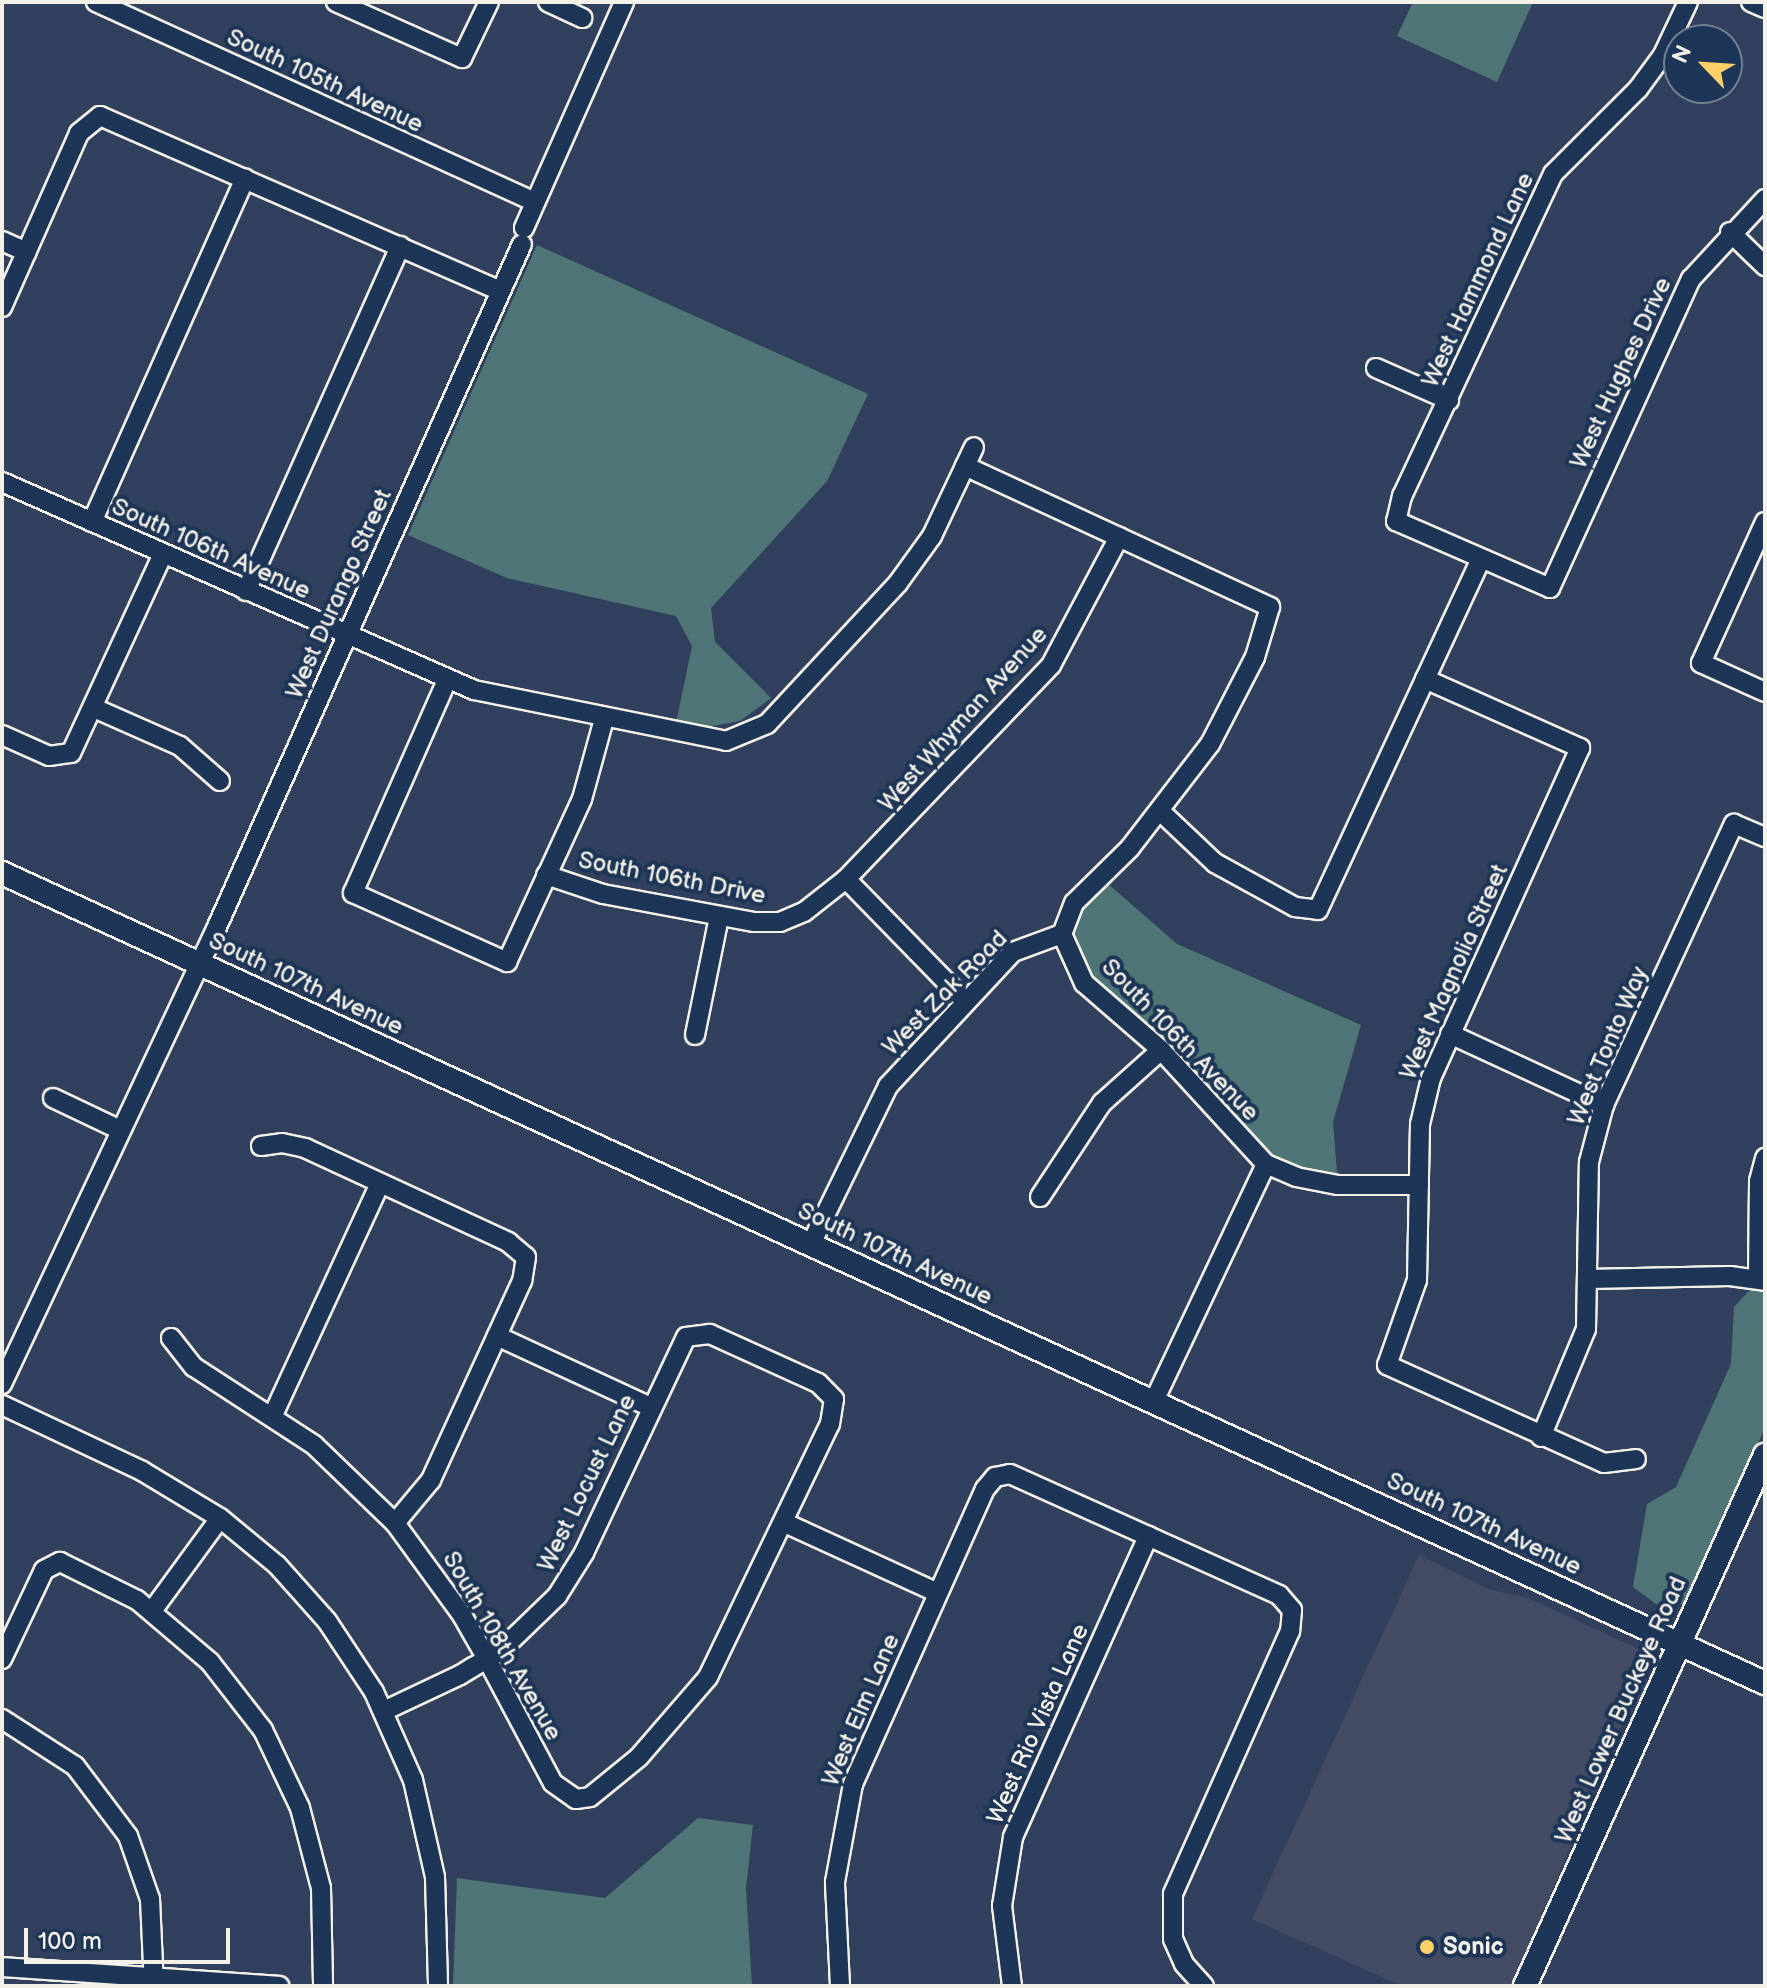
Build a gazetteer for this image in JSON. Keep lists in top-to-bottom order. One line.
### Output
{"streets":{"main road":["South 107th Avenue","West Lower Buckeye Road"],"street":["South 105th Avenue","West Hammond Lane","West Hughes Drive","South 106th Avenue","West Durango Street","West Whyman Avenue","South 106th Drive","West Magnolia Street","West Zak Road","West Tonto Way","West Locust Lane","South 108th Avenue","West Elm Lane","West Rio Vista Lane"]},"crossings":[["South 105th Avenue","West Durango Street"],["West Hammond Lane","West Hughes Drive"],["South 106th Avenue","West Durango Street"],["South 106th Avenue","West Magnolia Street"],["South 106th Avenue","West Zak Road"],["West Durango Street","South 107th Avenue"],["West Whyman Avenue","South 106th Drive"],["West Magnolia Street","West Tonto Way"],["South 107th Avenue","West Zak Road"],["South 107th Avenue","West Lower Buckeye Road"],["West Locust Lane","South 108th Avenue"],["West Elm Lane","West Rio Vista Lane"]],"places":["Sonic"],"scale_bar":"100 m","north":"top left"}
